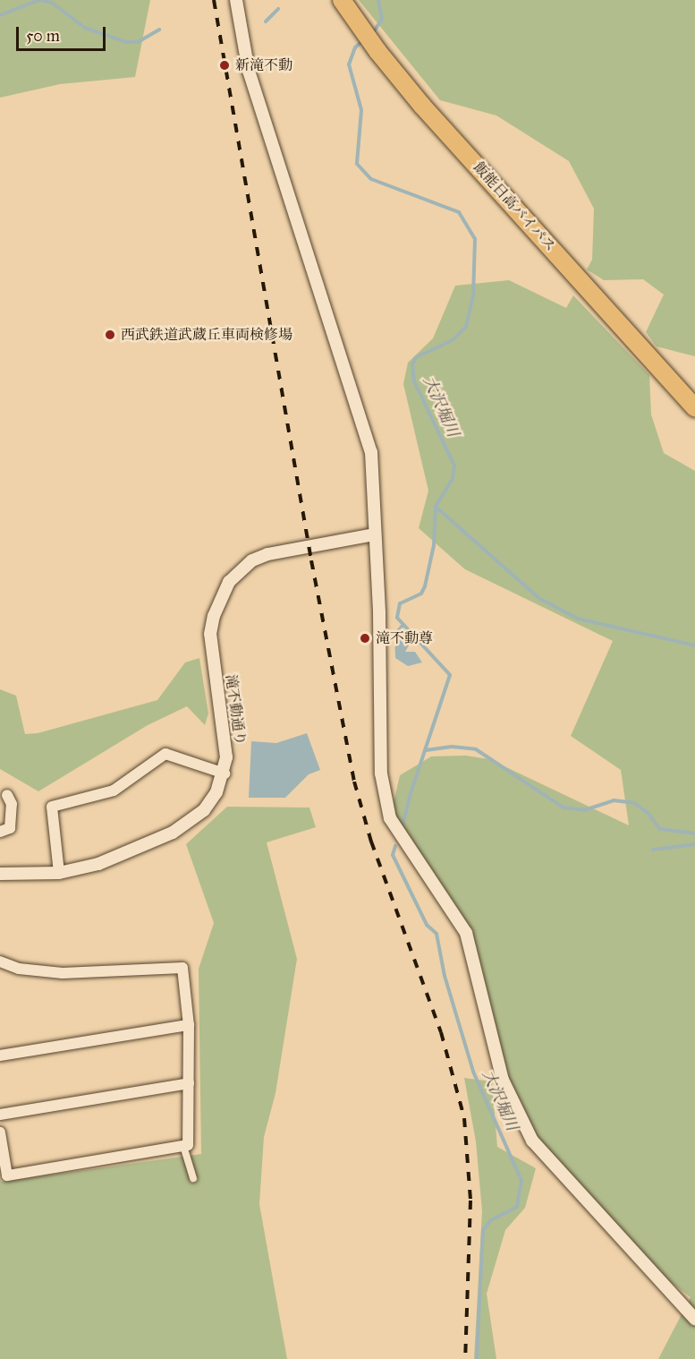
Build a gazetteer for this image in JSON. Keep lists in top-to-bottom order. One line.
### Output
{"streets":{"highway":["飯能日高バイパス"],"street":["滝不動通り"]},"water":["大沢堀川"],"places":["新滝不動","西武鉄道武蔵丘車両検修場","滝不動尊"],"scale_bar":"50 m"}
